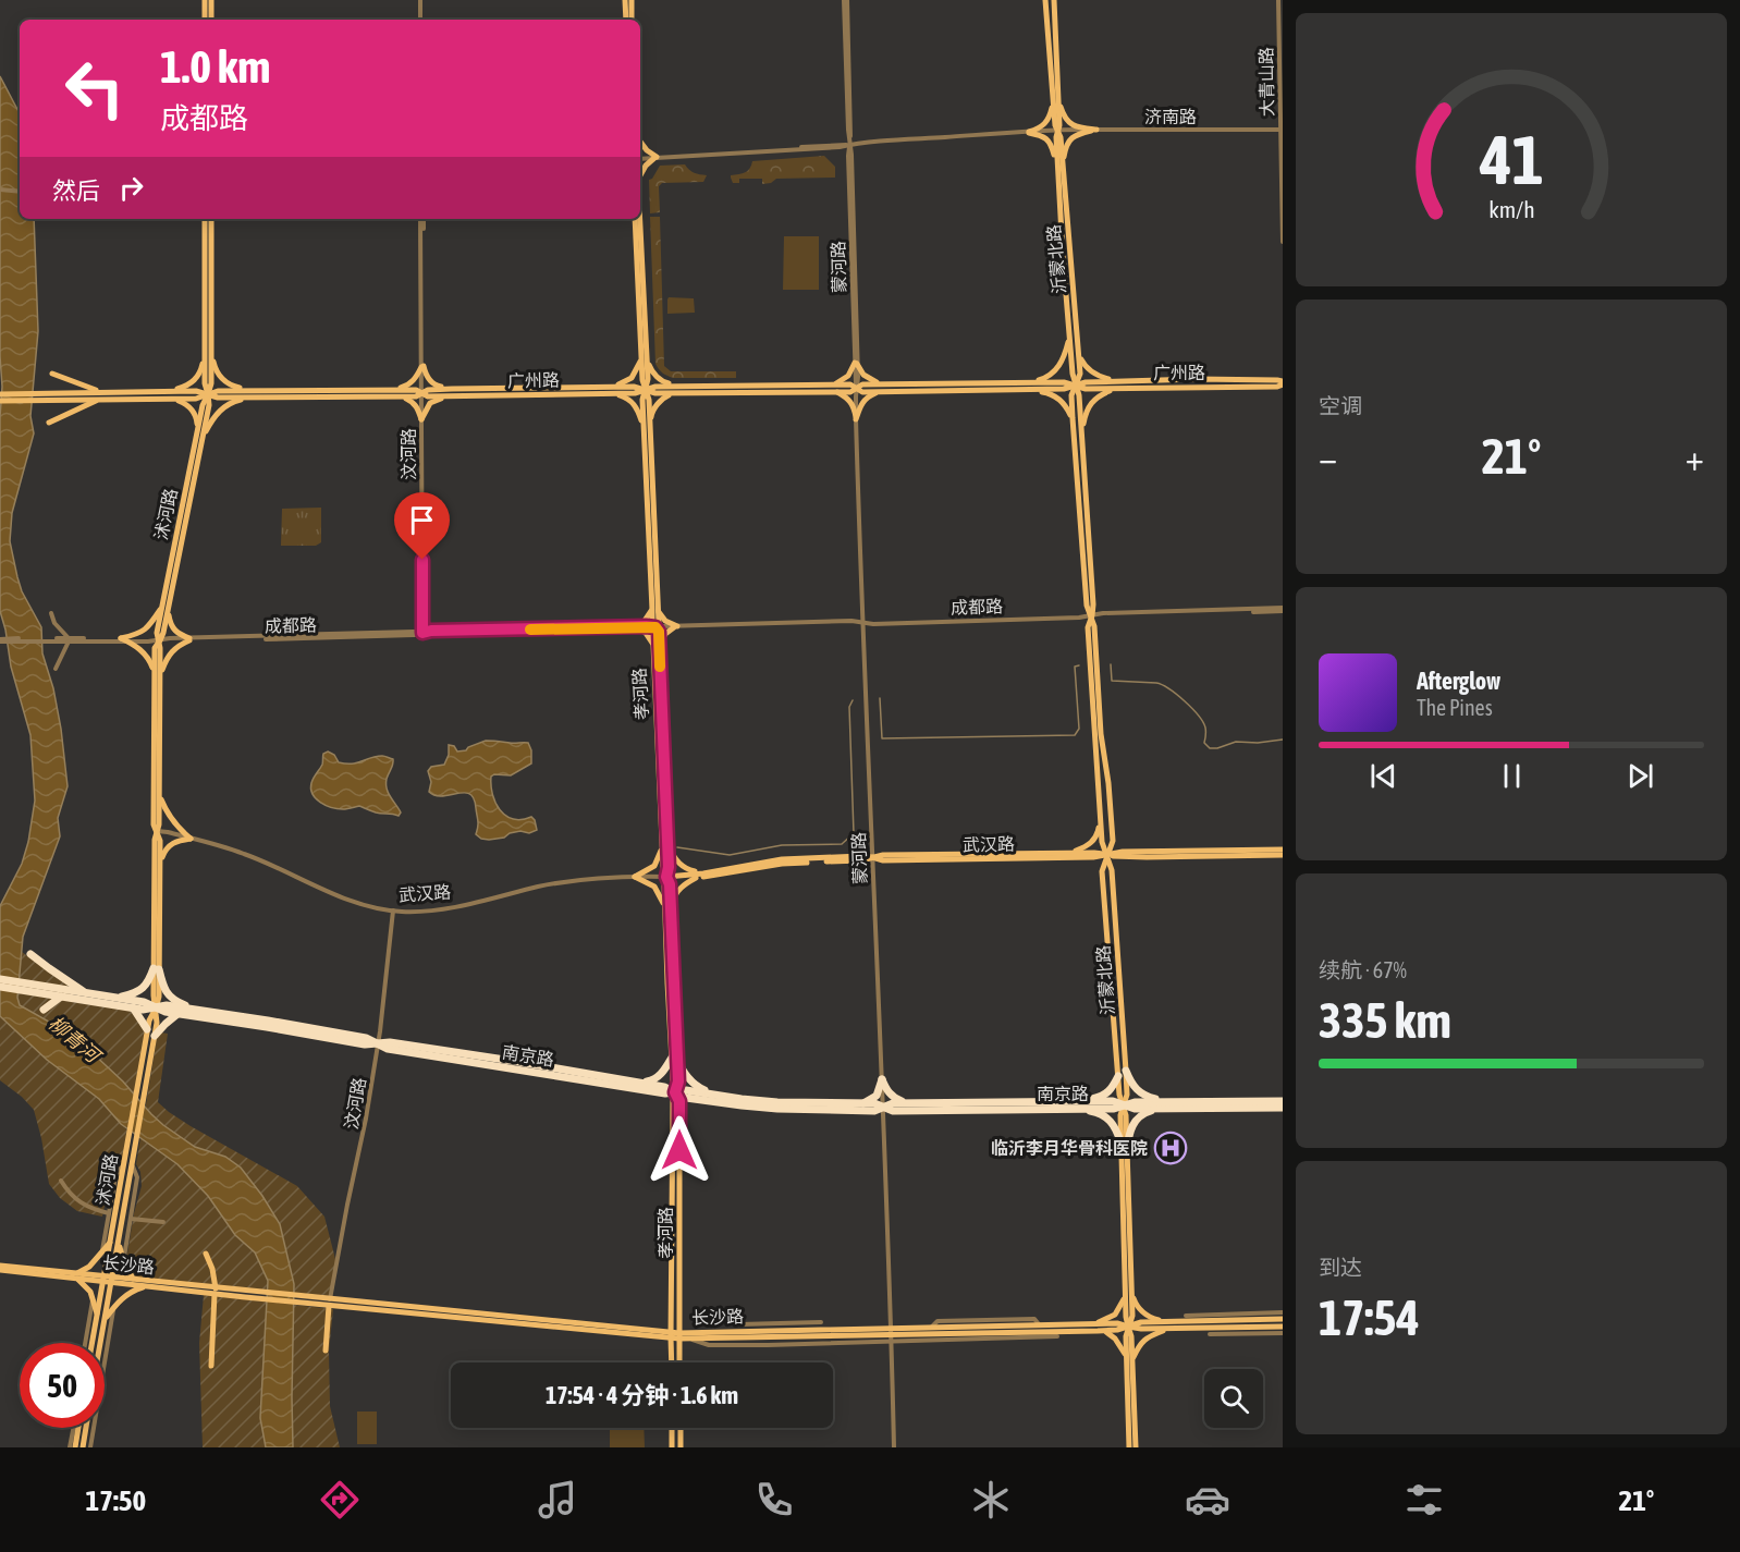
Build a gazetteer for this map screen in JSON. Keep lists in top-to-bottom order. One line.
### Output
{"streets":{"highway":["南京路"],"main road":["沂蒙北路","广州路","沭河路","孝河路","武汉路","长沙路"],"street":["大青山路","济南路","蒙河路","汶河路","成都路"]},"crossings":[["大青山路","济南路"],["济南路","沂蒙北路"],["济南路","蒙河路"],["沂蒙北路","广州路"],["沂蒙北路","成都路"],["沂蒙北路","武汉路"],["沂蒙北路","南京路"],["沂蒙北路","长沙路"],["蒙河路","广州路"],["蒙河路","成都路"],["蒙河路","武汉路"],["蒙河路","南京路"],["蒙河路","长沙路"],["广州路","汶河路"],["广州路","沭河路"],["广州路","孝河路"],["汶河路","成都路"],["汶河路","武汉路"],["汶河路","南京路"],["汶河路","长沙路"],["沭河路","成都路"],["沭河路","武汉路"],["沭河路","南京路"],["沭河路","长沙路"],["成都路","孝河路"],["孝河路","武汉路"],["孝河路","南京路"],["孝河路","长沙路"]],"water":["柳青河"],"places":{"hospital":["临沂李月华骨科医院"]},"page":{"turn":["1.0 km","成都路"],"then":"然后","tile":["空调",["续航 · 67%","335 km"],["到达","17:54"]],"heat":["−","21°","+"],"song":["Afterglow","The Pines"],"limit":"50","trip":"17:54 · 4 分钟 · 1.6 km","tabs":["17:50","21°"],"gauge":["41","km/h"]}}
